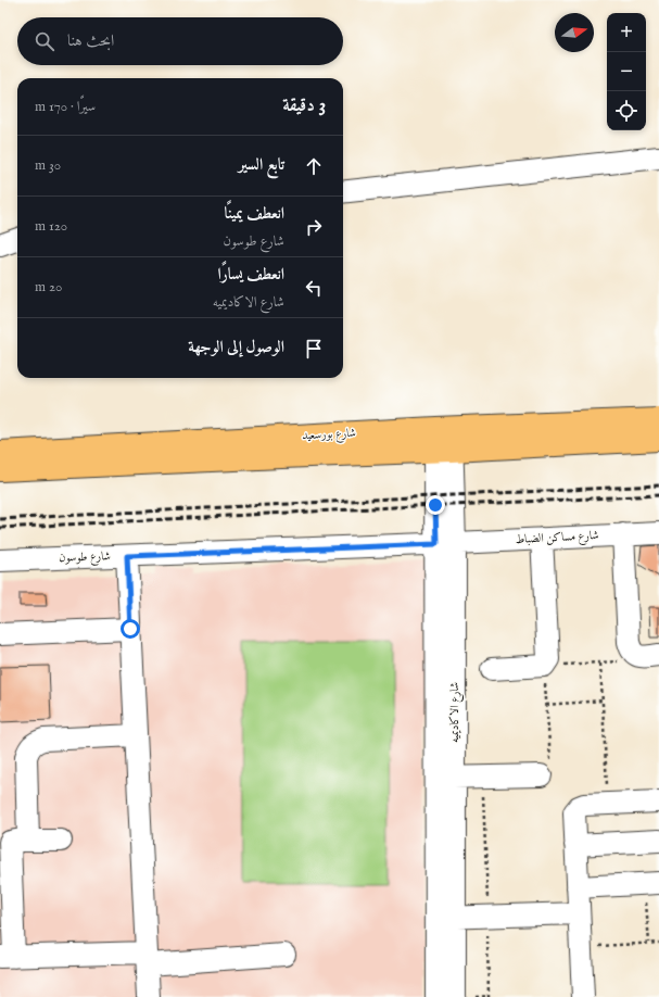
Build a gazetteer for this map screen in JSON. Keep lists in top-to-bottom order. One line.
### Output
{"streets":{"main road":["شارع بورسعيد"],"street":["شارع مساكن الضباط","شارع طوسون","شارع الاكاديميه"]},"crossings":[["شارع بورسعيد","شارع الاكاديميه"],["شارع مساكن الضباط","شارع طوسون"],["شارع مساكن الضباط","شارع الاكاديميه"],["شارع طوسون","شارع الاكاديميه"]],"north":"right","page":{"map_buttons":["+","−"],"search":"ابحث هنا","heading":["3 دقيقة","سيرًا · 170 m"],"list":[["تابع السير","30 m"],["انعطف يمينًا","شارع طوسون","120 m"],["انعطف يسارًا","شارع الاكاديميه","20 m"],"الوصول إلى الوجهة"]}}
